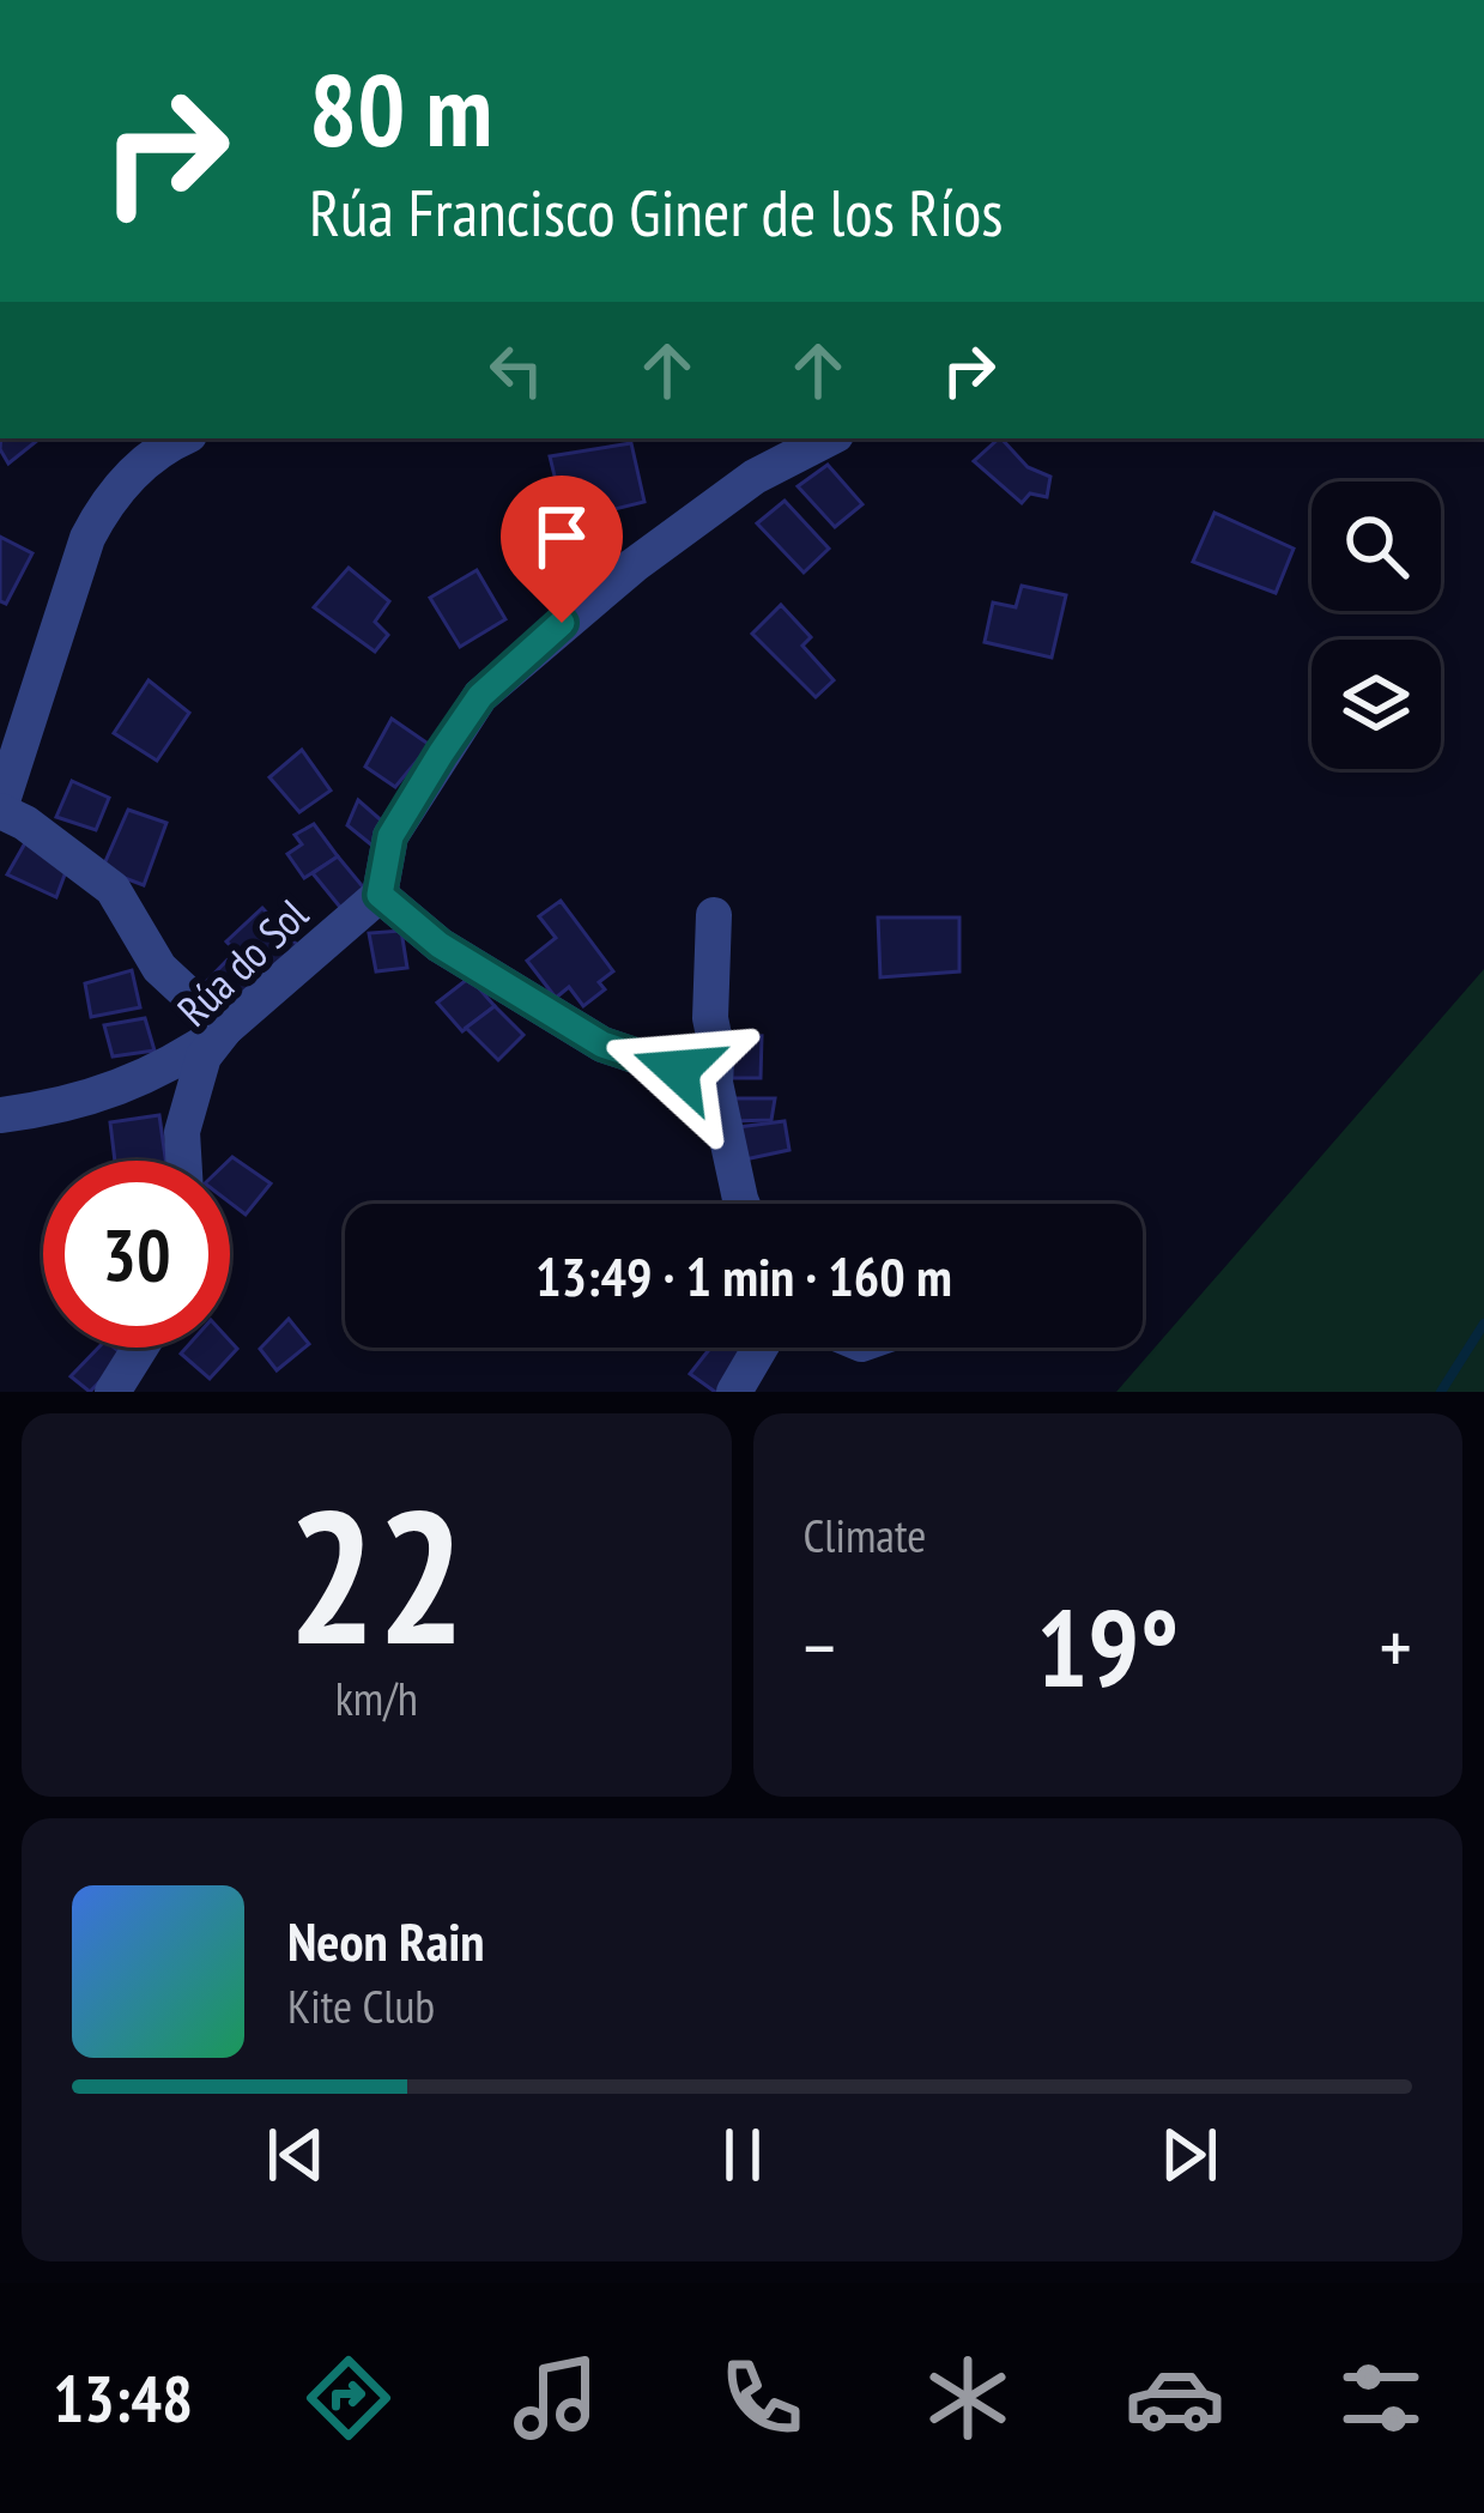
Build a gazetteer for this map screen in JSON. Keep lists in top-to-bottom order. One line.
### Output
{"streets":{"street":["Rúa do Sol"]},"page":{"turn":["80 m","Rúa Francisco Giner de los Ríos"],"limit":"30","trip":"13:49 · 1 min · 160 m","tile":[["22","km/h"],"Climate"],"heat":["−","19°","+"],"song":["Neon Rain","Kite Club"],"tabs":"13:48"}}
